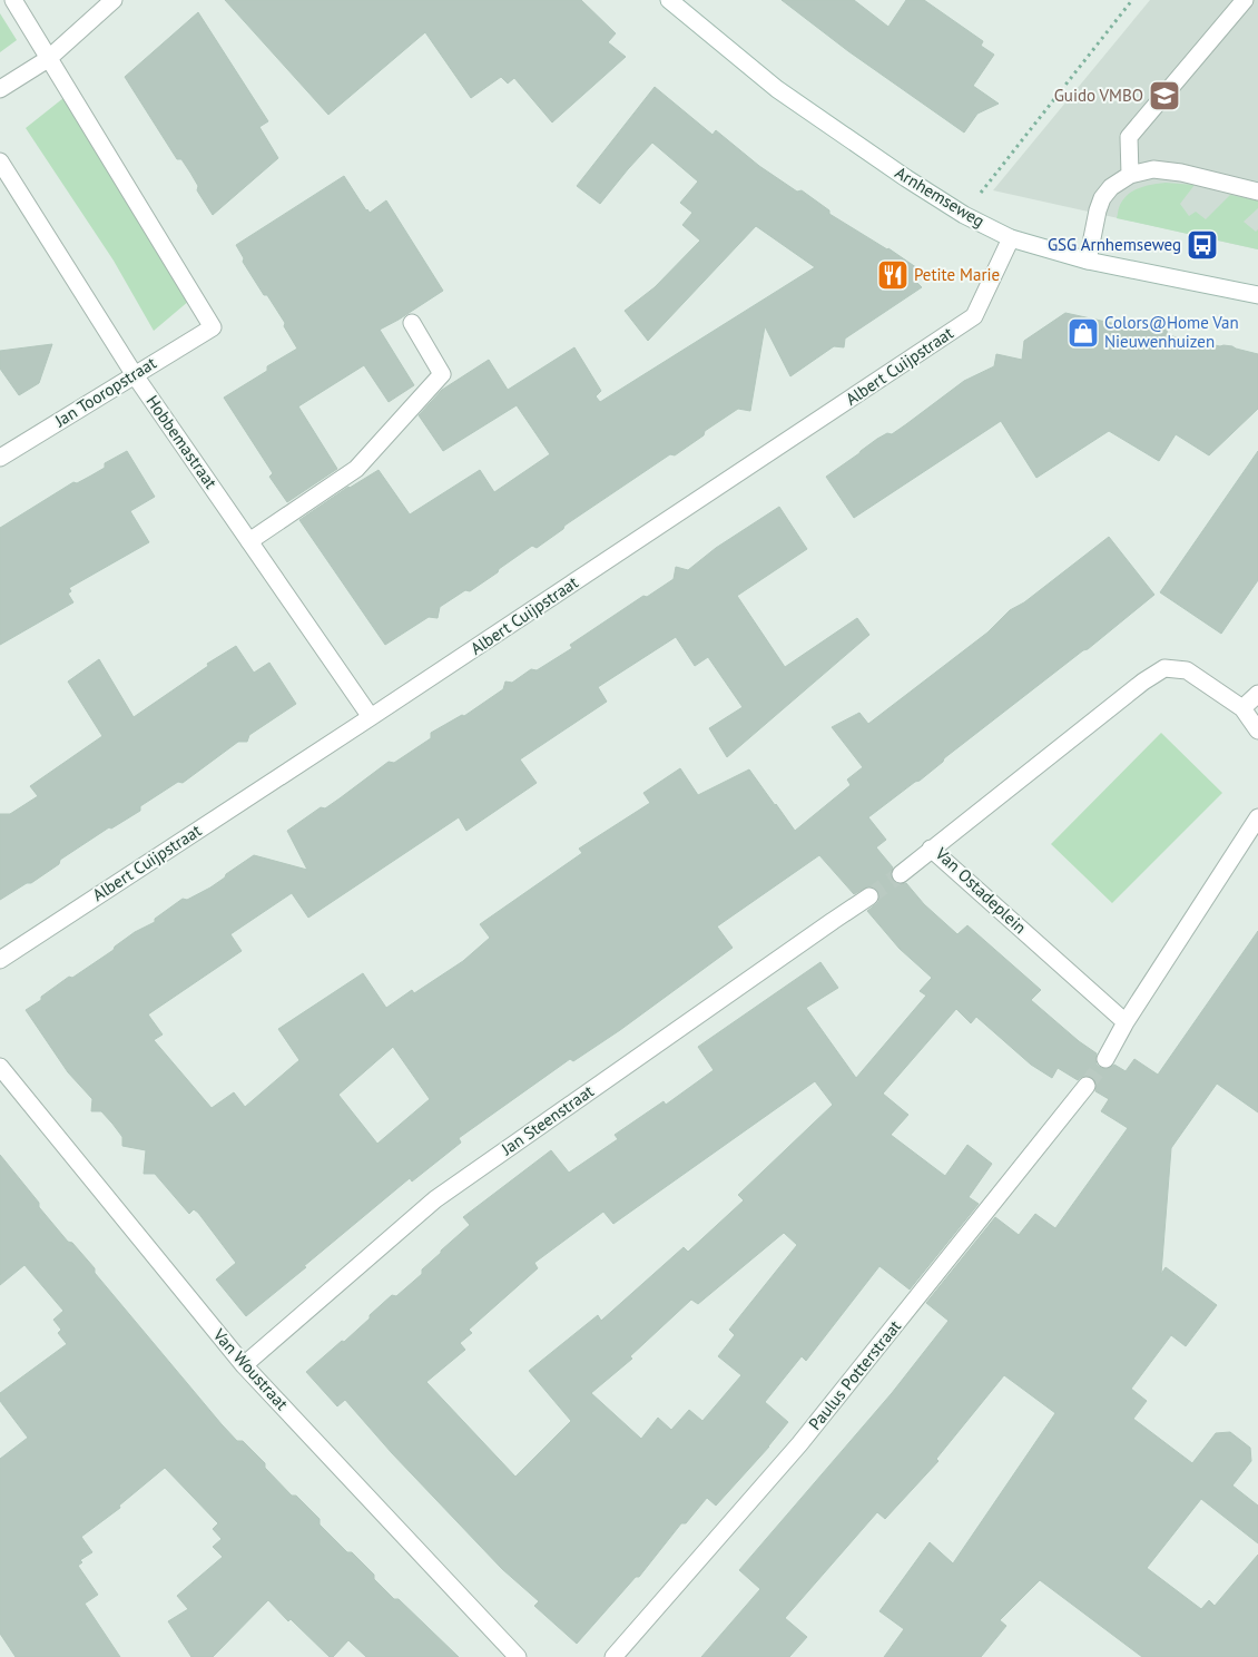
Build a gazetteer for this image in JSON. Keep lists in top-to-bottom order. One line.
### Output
{"streets":{"street":["Arnhemseweg","Albert Cuijpstraat","Jan Tooropstraat","Hobbemastraat","Van Ostadeplein","Jan Steenstraat","Van Woustraat","Paulus Potterstraat"]},"crossings":[["Arnhemseweg","Albert Cuijpstraat"],["Albert Cuijpstraat","Hobbemastraat"],["Jan Tooropstraat","Hobbemastraat"],["Jan Steenstraat","Van Woustraat"]],"places":{"school or university":["Guido VMBO"],"bus stop":["GSG Arnhemseweg"],"restaurant":["Petite Marie"],"shop":["Colors@Home Van Nieuwenhuizen"]}}
